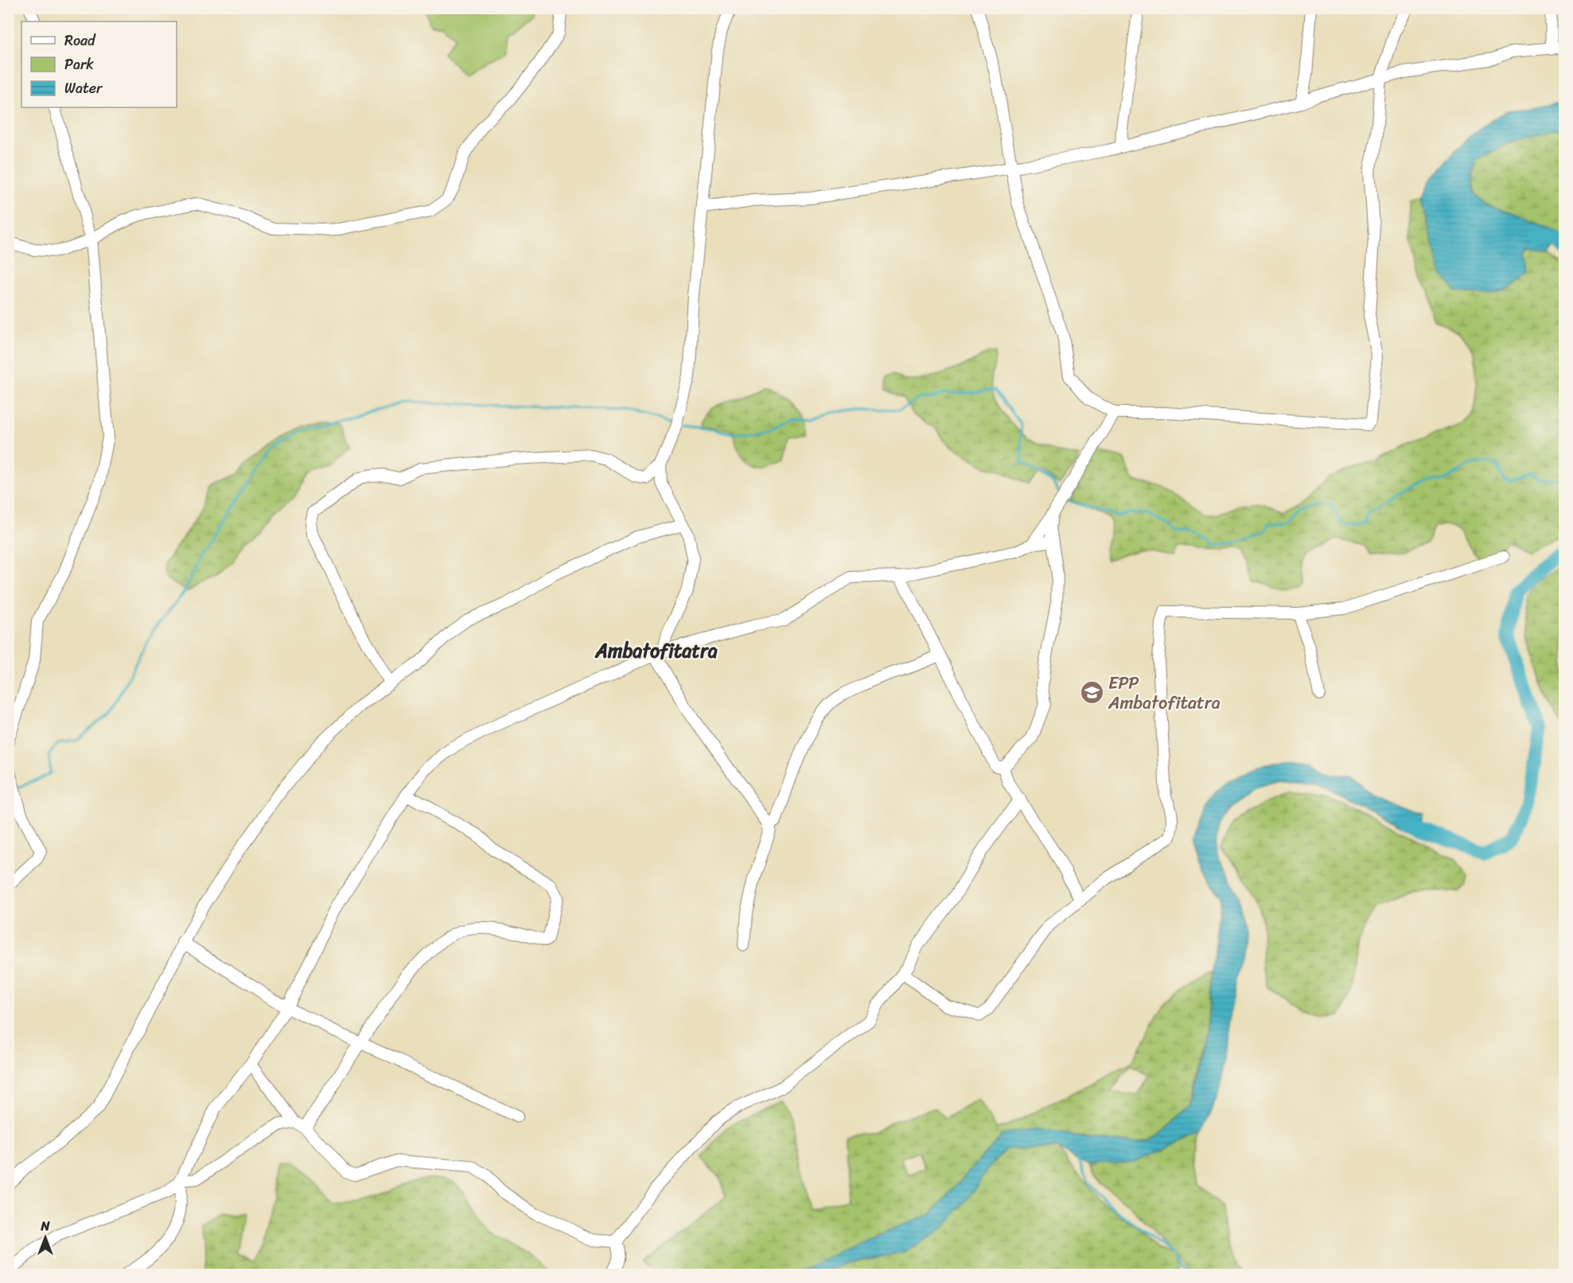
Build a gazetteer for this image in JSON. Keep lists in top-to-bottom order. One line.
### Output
{"districts":["Ambatofitatra"],"places":{"school or university":["EPP Ambatofitatra"]},"legend":["Road","Park","Water"],"north":"top"}
